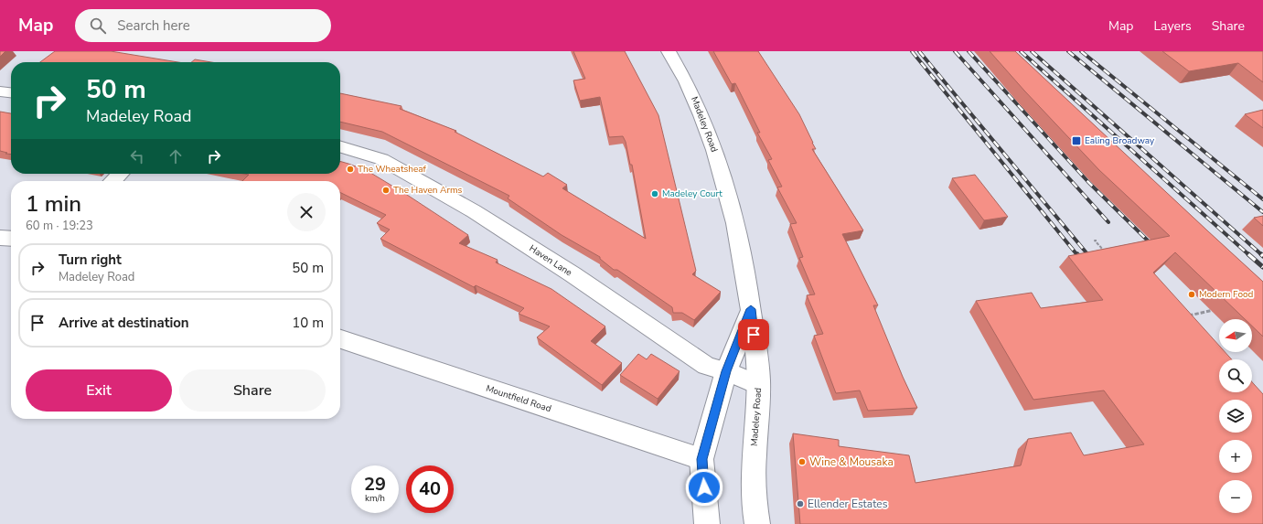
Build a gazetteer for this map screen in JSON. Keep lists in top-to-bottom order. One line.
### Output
{"streets":{"street":["Madeley Road","Haven Lane","Mountfield Road"]},"crossings":[["Madeley Road","Haven Lane"]],"places":{"transit":["Ealing Broadway"],"other":["The Wheatsheaf","The Haven Arms","Madeley Court","Modern Food","Wine & Mousaka","Ellender Estates"]},"north":"left","page":{"header":"Map","search":"Search here","nav":["Map","Layers","Share"],"turn":["50 m","Madeley Road"],"heading":["1 min","60 m · 19:23"],"list":[{"name":"Turn right","note":"Madeley Road","value":"50 m"},{"name":"Arrive at destination","value":"10 m"}],"map_buttons":["+","−"],"buttons":["Exit","Share"],"speed":"29 km/h","limit":"40"}}
